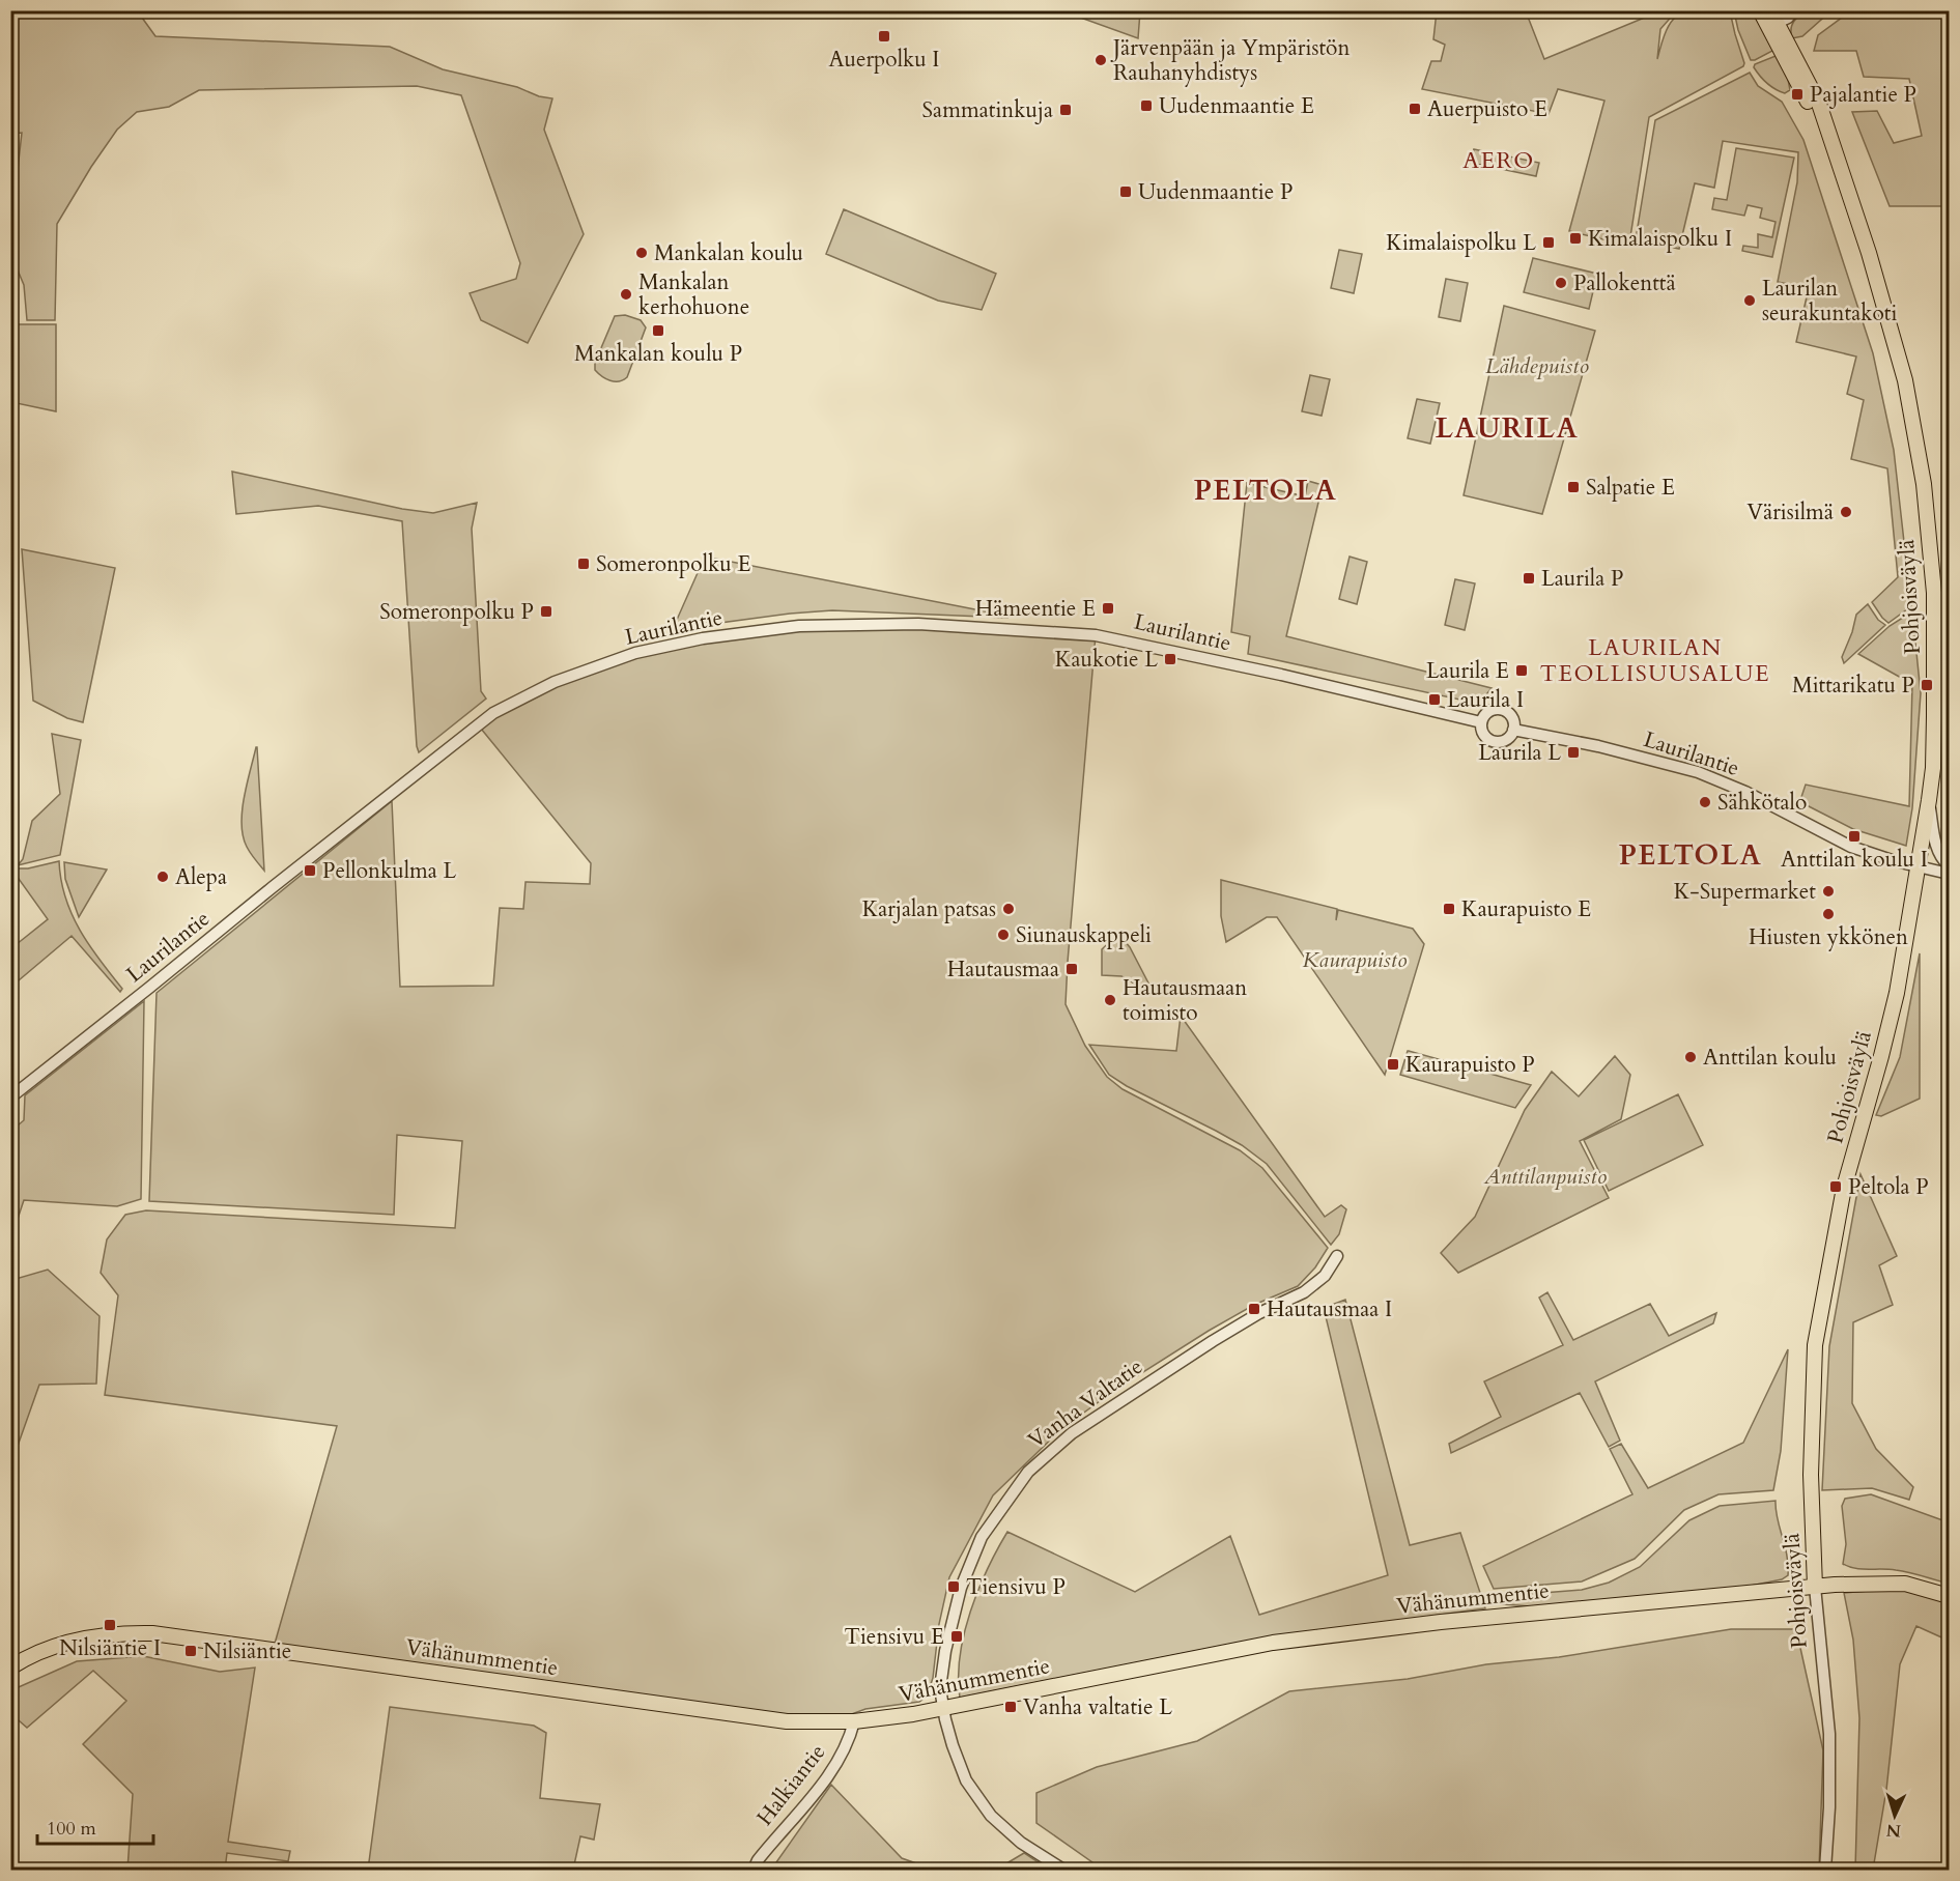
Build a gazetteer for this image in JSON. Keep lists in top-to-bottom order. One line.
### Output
{"streets":{"main road":["Pohjoisväylä","Vähänummentie"],"street":["Laurilantie","Vanha Valtatie","Halkiantie"]},"crossings":[["Pohjoisväylä","Laurilantie"],["Pohjoisväylä","Vähänummentie"],["Vanha Valtatie","Vähänummentie"],["Vähänummentie","Halkiantie"]],"districts":["AERO","LAURILA","PELTOLA","LAURILAN TEOLLISUUSALUE","PELTOLA"],"parks":["Lähdepuisto","Kaurapuisto","Anttilanpuisto"],"places":{"transit":["Auerpolku I","Pajalantie P","Uudenmaantie E","Auerpuisto E","Sammatinkuja","Uudenmaantie P","Kimalaispolku I","Kimalaispolku L","Mankalan koulu P","Salpatie E","Someronpolku E","Laurila P","Hämeentie E","Someronpolku P","Kaukotie L","Laurila E","Mittarikatu P","Laurila I","Laurila L","Anttilan koulu I","Pellonkulma L","Kaurapuisto E","Hautausmaa","Kaurapuisto P","Peltola P","Hautausmaa I","Tiensivu P","Nilsiäntie I","Tiensivu E","Nilsiäntie","Vanha valtatie L"],"other":["Järvenpään ja Ympäristön Rauhanyhdistys","Mankalan koulu","Pallokenttä","Mankalan kerhohuone","Laurilan seurakuntakoti","Värisilmä","Sähkötalo","Alepa","K-Supermarket","Karjalan patsas","Hiusten ykkönen","Siunauskappeli","Hautausmaan toimisto","Anttilan koulu"]},"scale_bar":"100 m","north":"bottom"}
